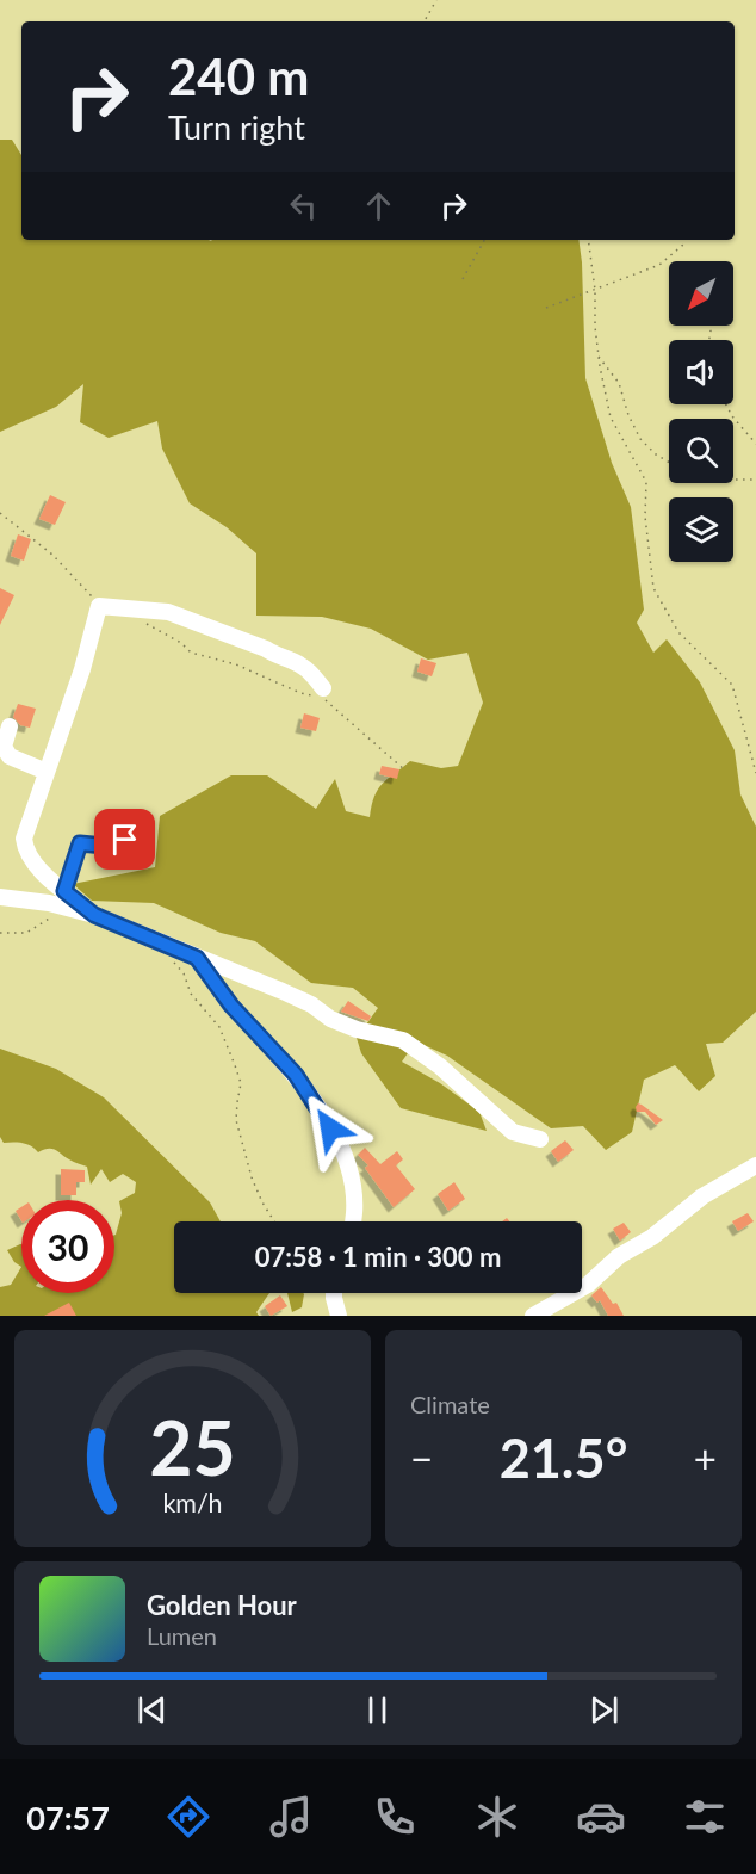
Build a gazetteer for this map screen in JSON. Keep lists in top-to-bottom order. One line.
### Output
{"north":"bottom left","page":{"turn":["240 m","Turn right"],"limit":"30","trip":"07:58 · 1 min · 300 m","tile":"Climate","heat":["−","21.5°","+"],"song":["Golden Hour","Lumen"],"tabs":"07:57","gauge":["25","km/h"]}}
